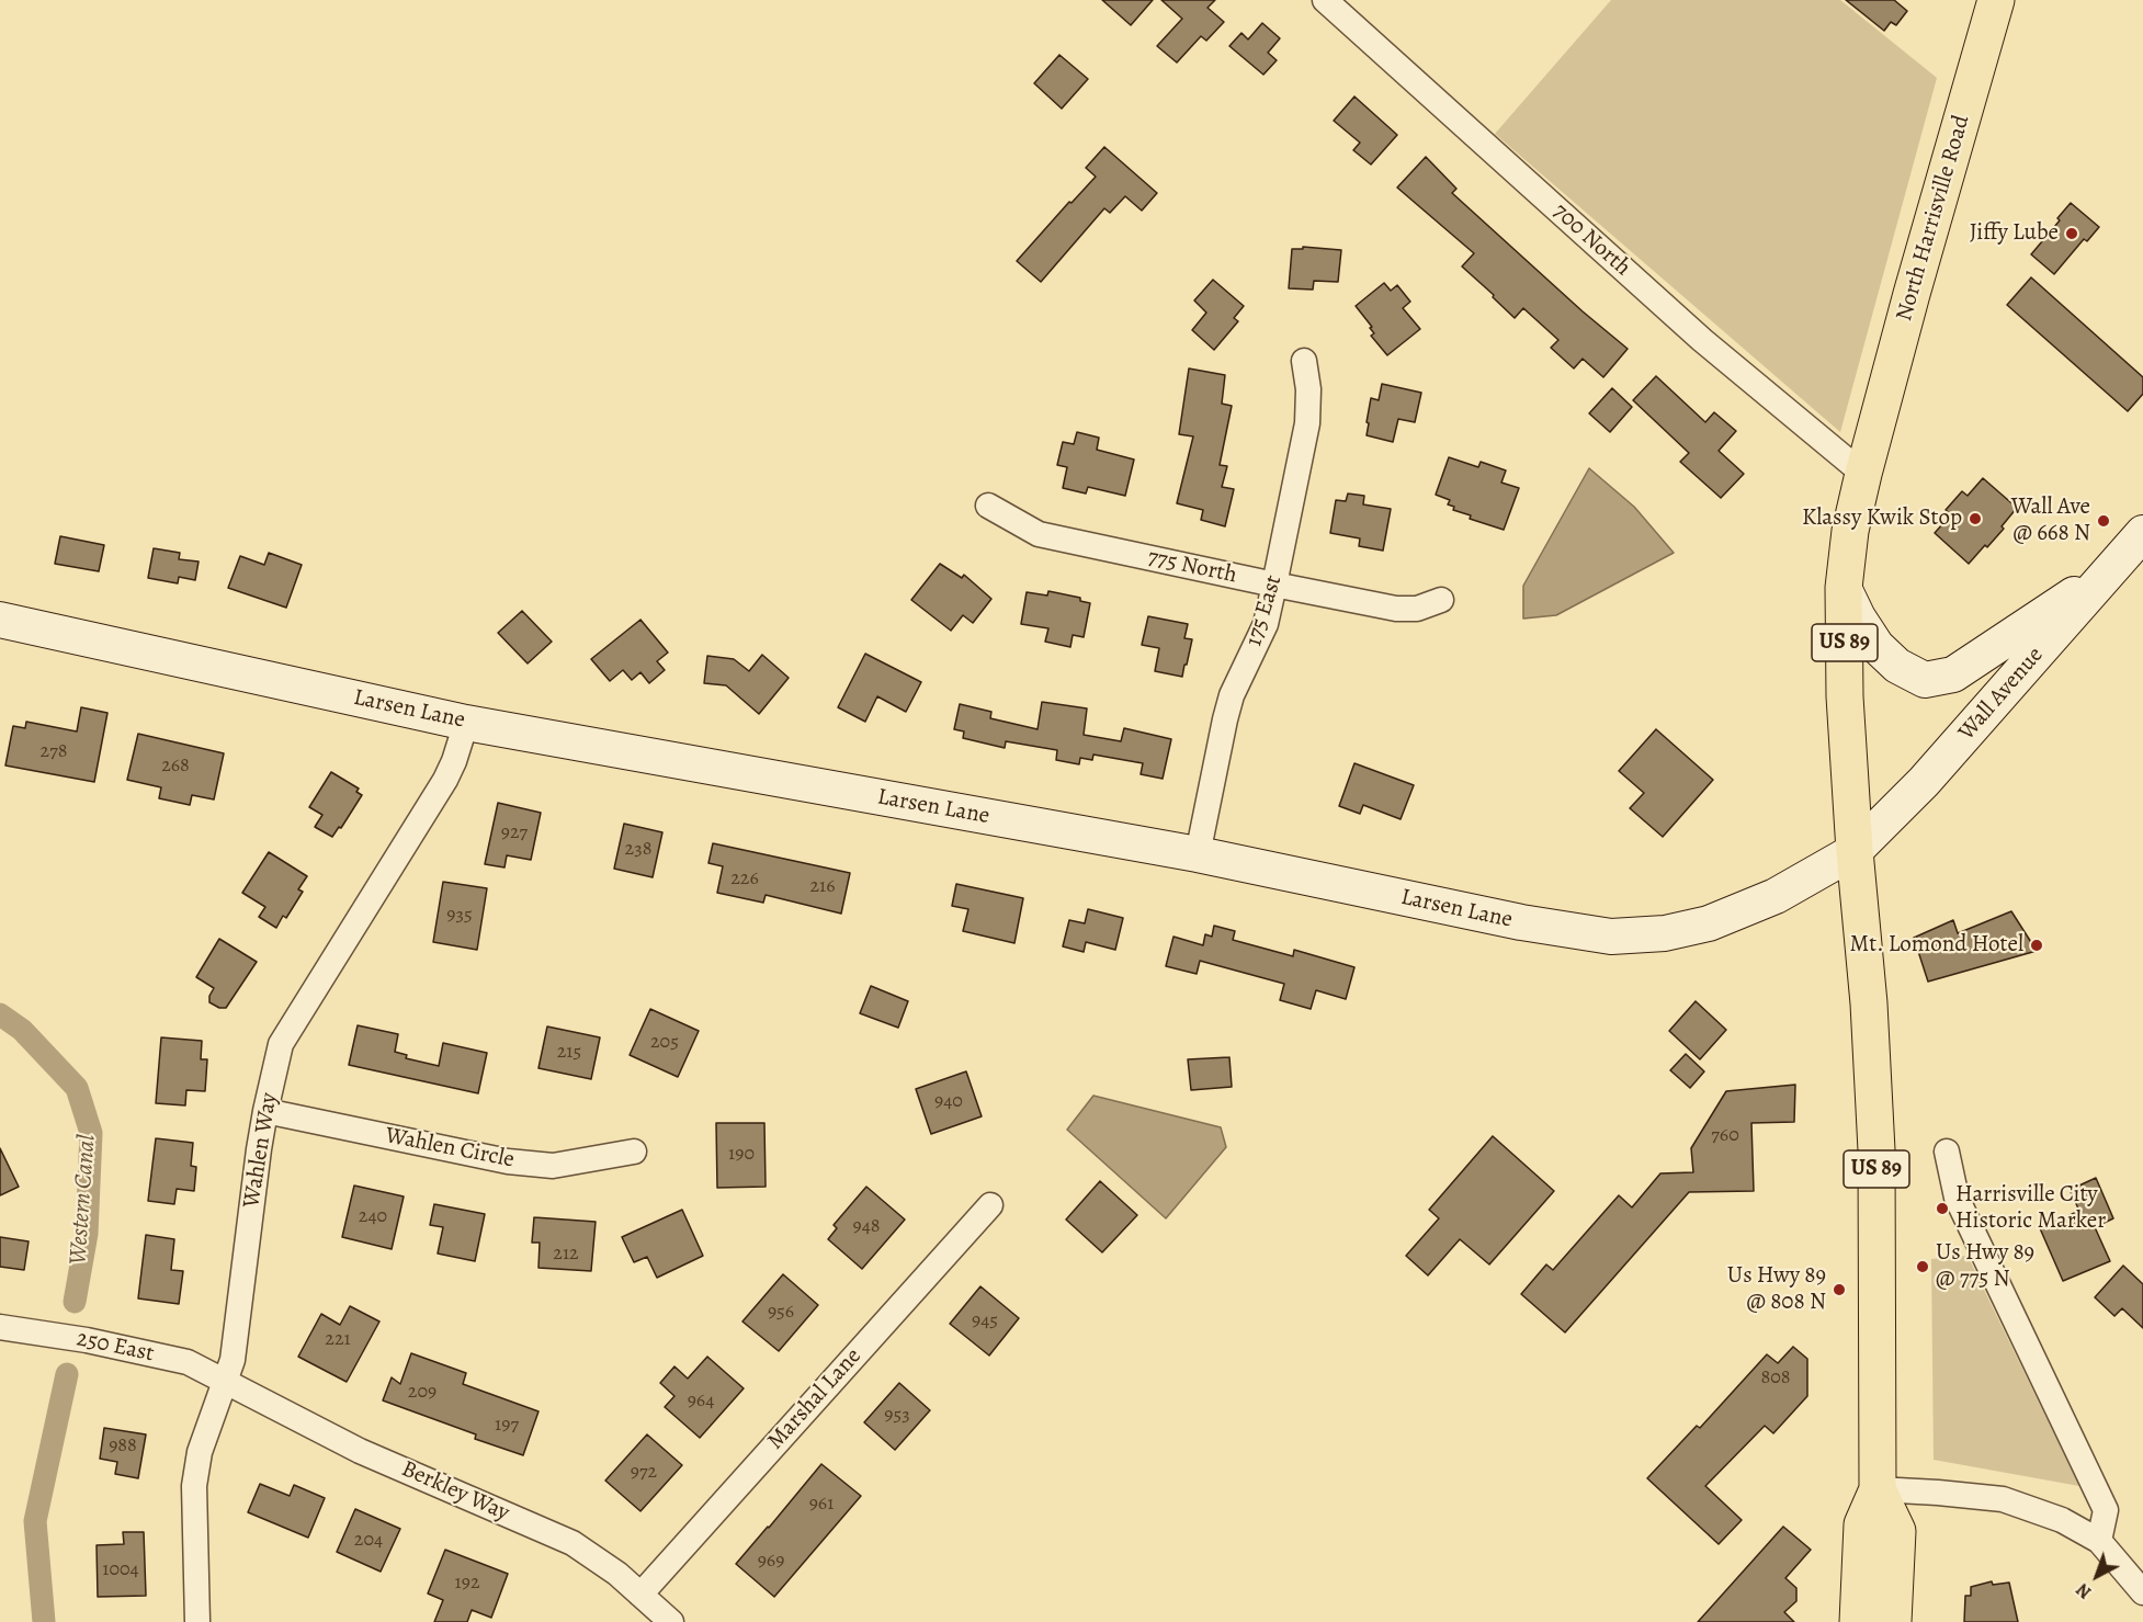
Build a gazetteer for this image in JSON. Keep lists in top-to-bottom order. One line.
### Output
{"streets":{"main road":["North Harrisville Road","US 89","Wall Avenue","Larsen Lane"],"street":["700 North","775 North","175 East","Wahlen Circle","Wahlen Way","250 East","Marshal Lane","Berkley Way"]},"crossings":[["North Harrisville Road","700 North"],["North Harrisville Road","US 89"],["700 North","US 89"],["775 North","175 East"],["175 East","Larsen Lane"],["US 89","Wall Avenue"],["US 89","Larsen Lane"],["Wall Avenue","Larsen Lane"],["Larsen Lane","Wahlen Way"],["Wahlen Circle","Wahlen Way"],["Wahlen Way","250 East"],["Wahlen Way","Berkley Way"],["250 East","Berkley Way"],["Marshal Lane","Berkley Way"]],"water":["Western Canal"],"places":["Jiffy Lube","Klassy Kwik Stop","Wall Ave @ 668 N","Mt. Lomond Hotel","Harrisville City Historic Marker","Us Hwy 89 @ 775 N","Us Hwy 89 @ 808 N"],"house_numbers":["278","268","927","238","226","216","935","205","215","940","760","190","240","948","212","956","945","221","808","209","964","953","197","988","972","961","204","969","1004","192"],"north":"bottom left"}
